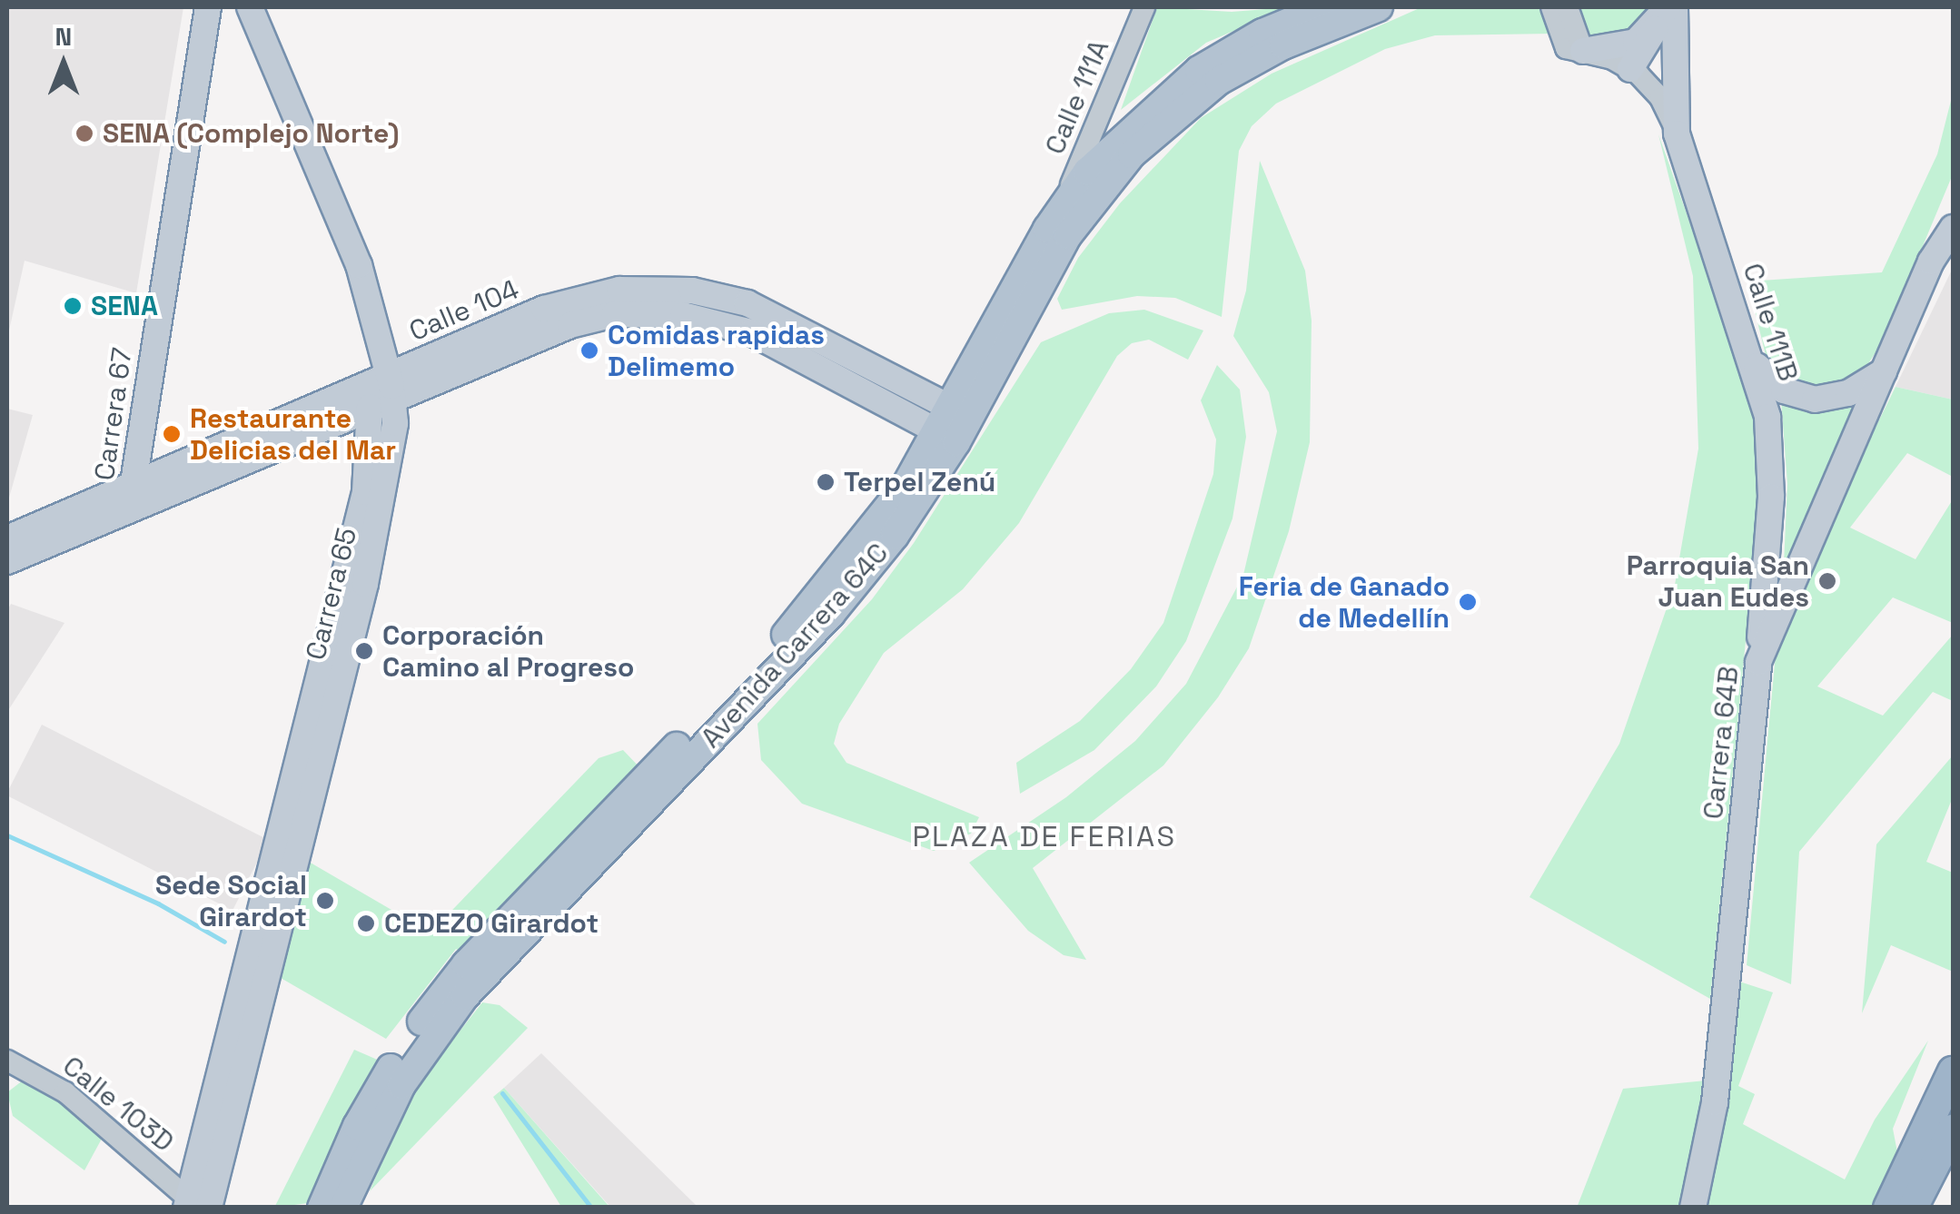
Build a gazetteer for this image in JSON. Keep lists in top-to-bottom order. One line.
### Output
{"streets":{"main road":["Calle 104","Calle 111B","Carrera 67","Carrera 65","Avenida Carrera 64C","Carrera 64B"],"street":["Calle 111A","Calle 103D"]},"crossings":[["Calle 111A","Avenida Carrera 64C"],["Calle 104","Carrera 67"],["Calle 104","Carrera 65"],["Calle 104","Avenida Carrera 64C"],["Calle 111B","Carrera 64B"],["Carrera 65","Calle 103D"]],"districts":["PLAZA DE FERIAS"],"places":["SENA (Complejo Norte)","SENA","Comidas rapidas Delimemo","Restaurante Delicias del Mar","Terpel Zenú","Parroquia San Juan Eudes","Feria de Ganado de Medellín","Corporación Camino al Progreso","Sede Social Girardot","CEDEZO Girardot"],"north":"top"}
